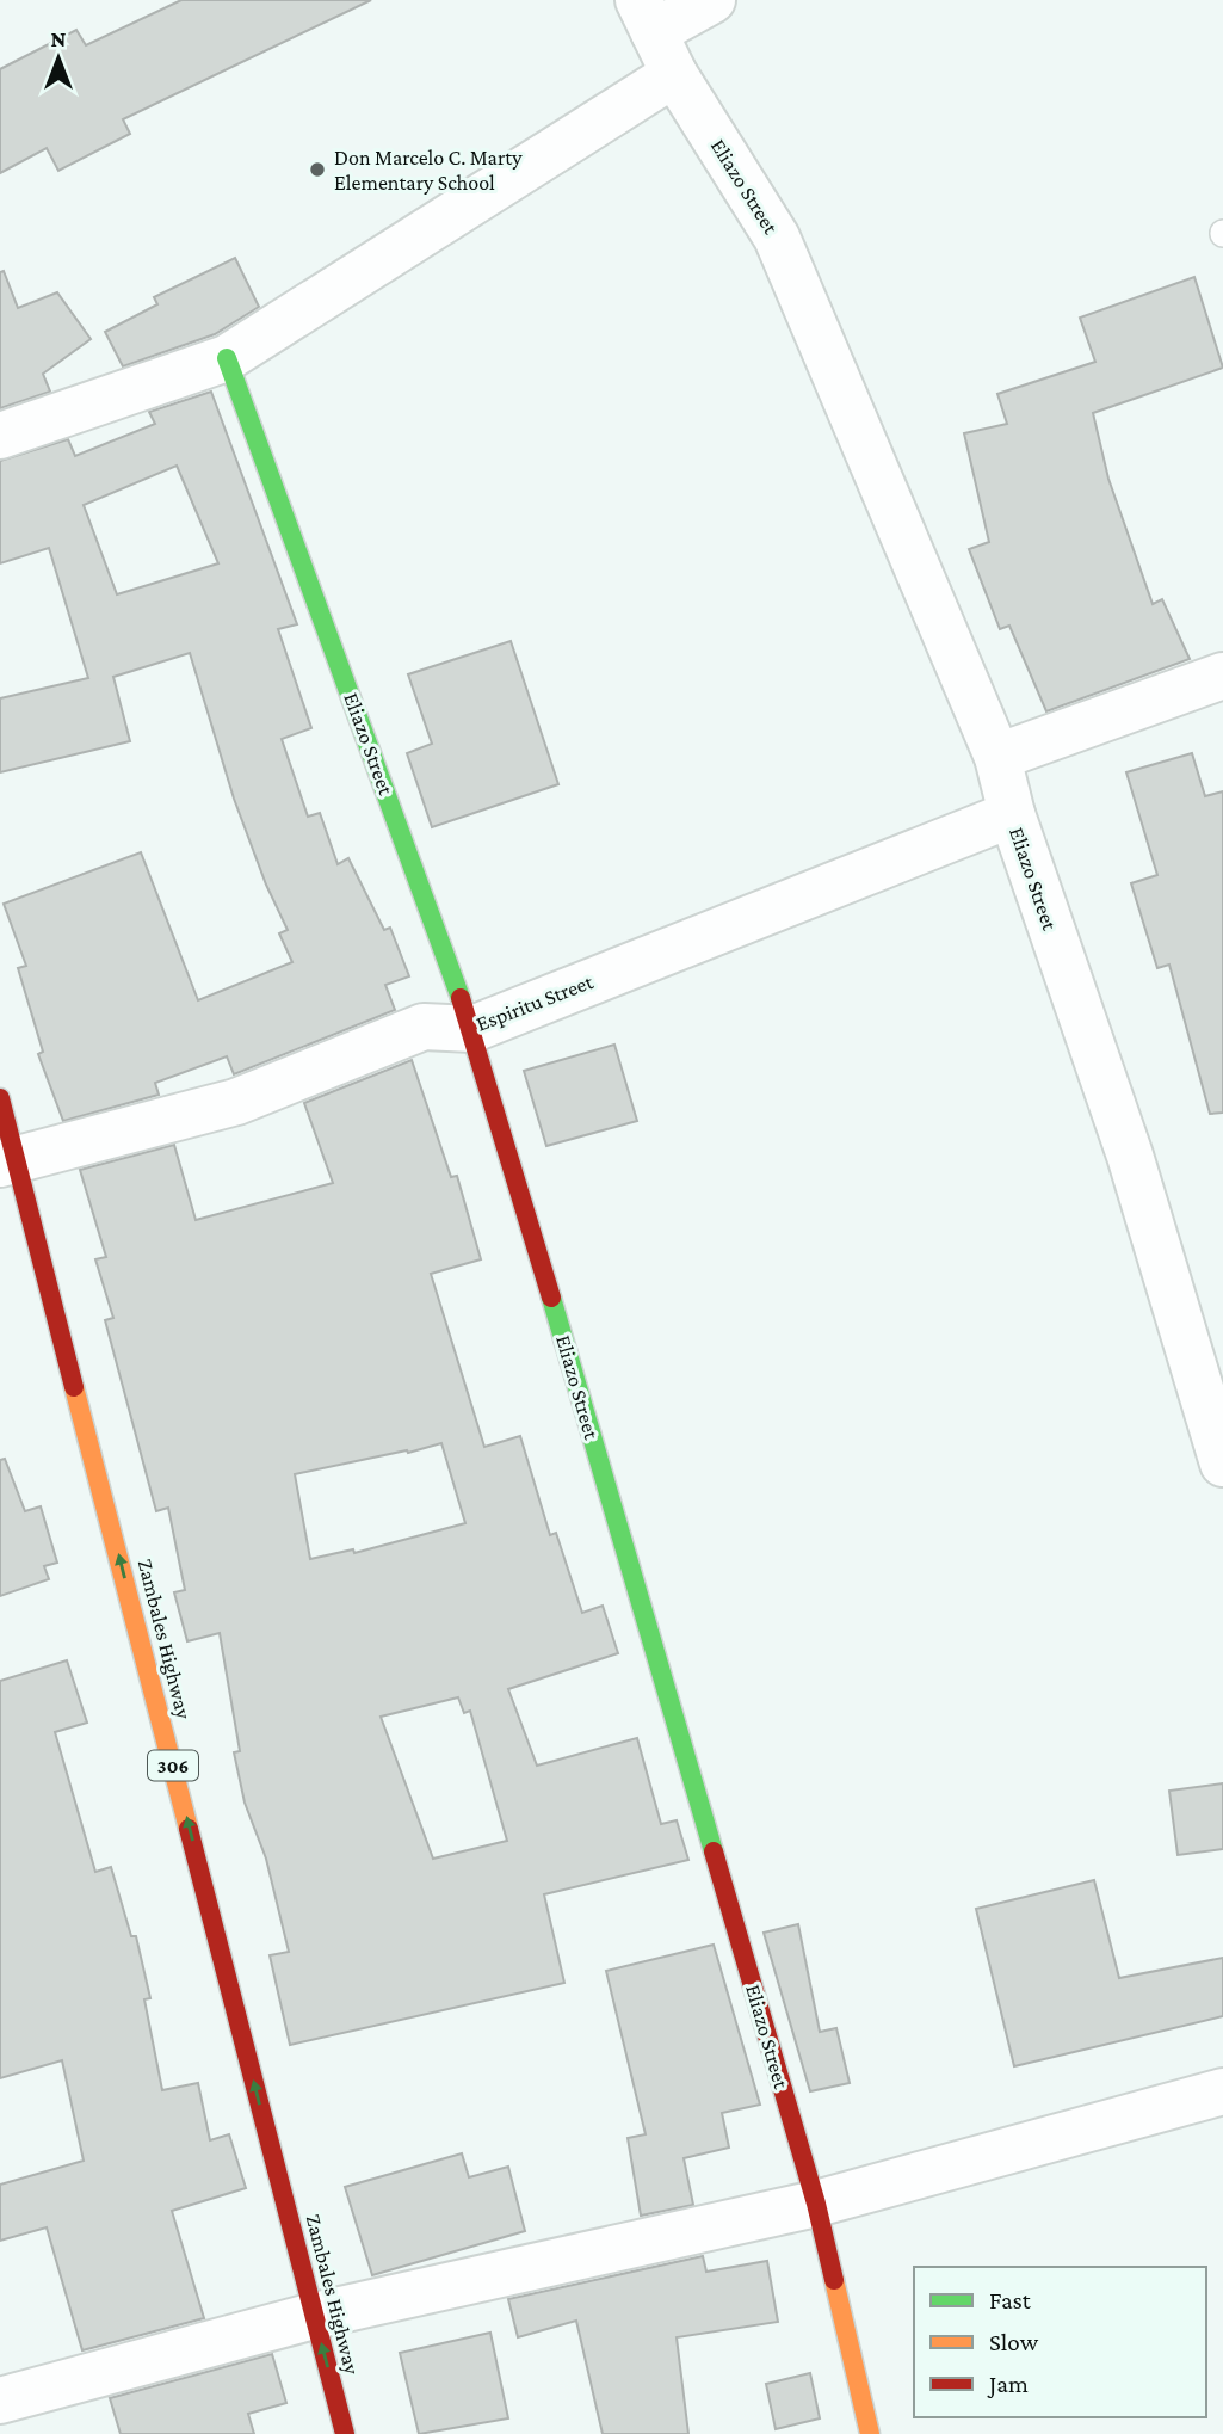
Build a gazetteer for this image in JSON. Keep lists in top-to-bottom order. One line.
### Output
{"streets":{"street":["Eliazo Street","Espiritu Street","Zambales Highway","306"]},"crossings":[["Eliazo Street","Espiritu Street"],["Espiritu Street","Zambales Highway"]],"one_way":["Zambales Highway"],"places":["Don Marcelo C. Marty Elementary School"],"legend":["Fast","Slow","Jam"],"north":"top"}
